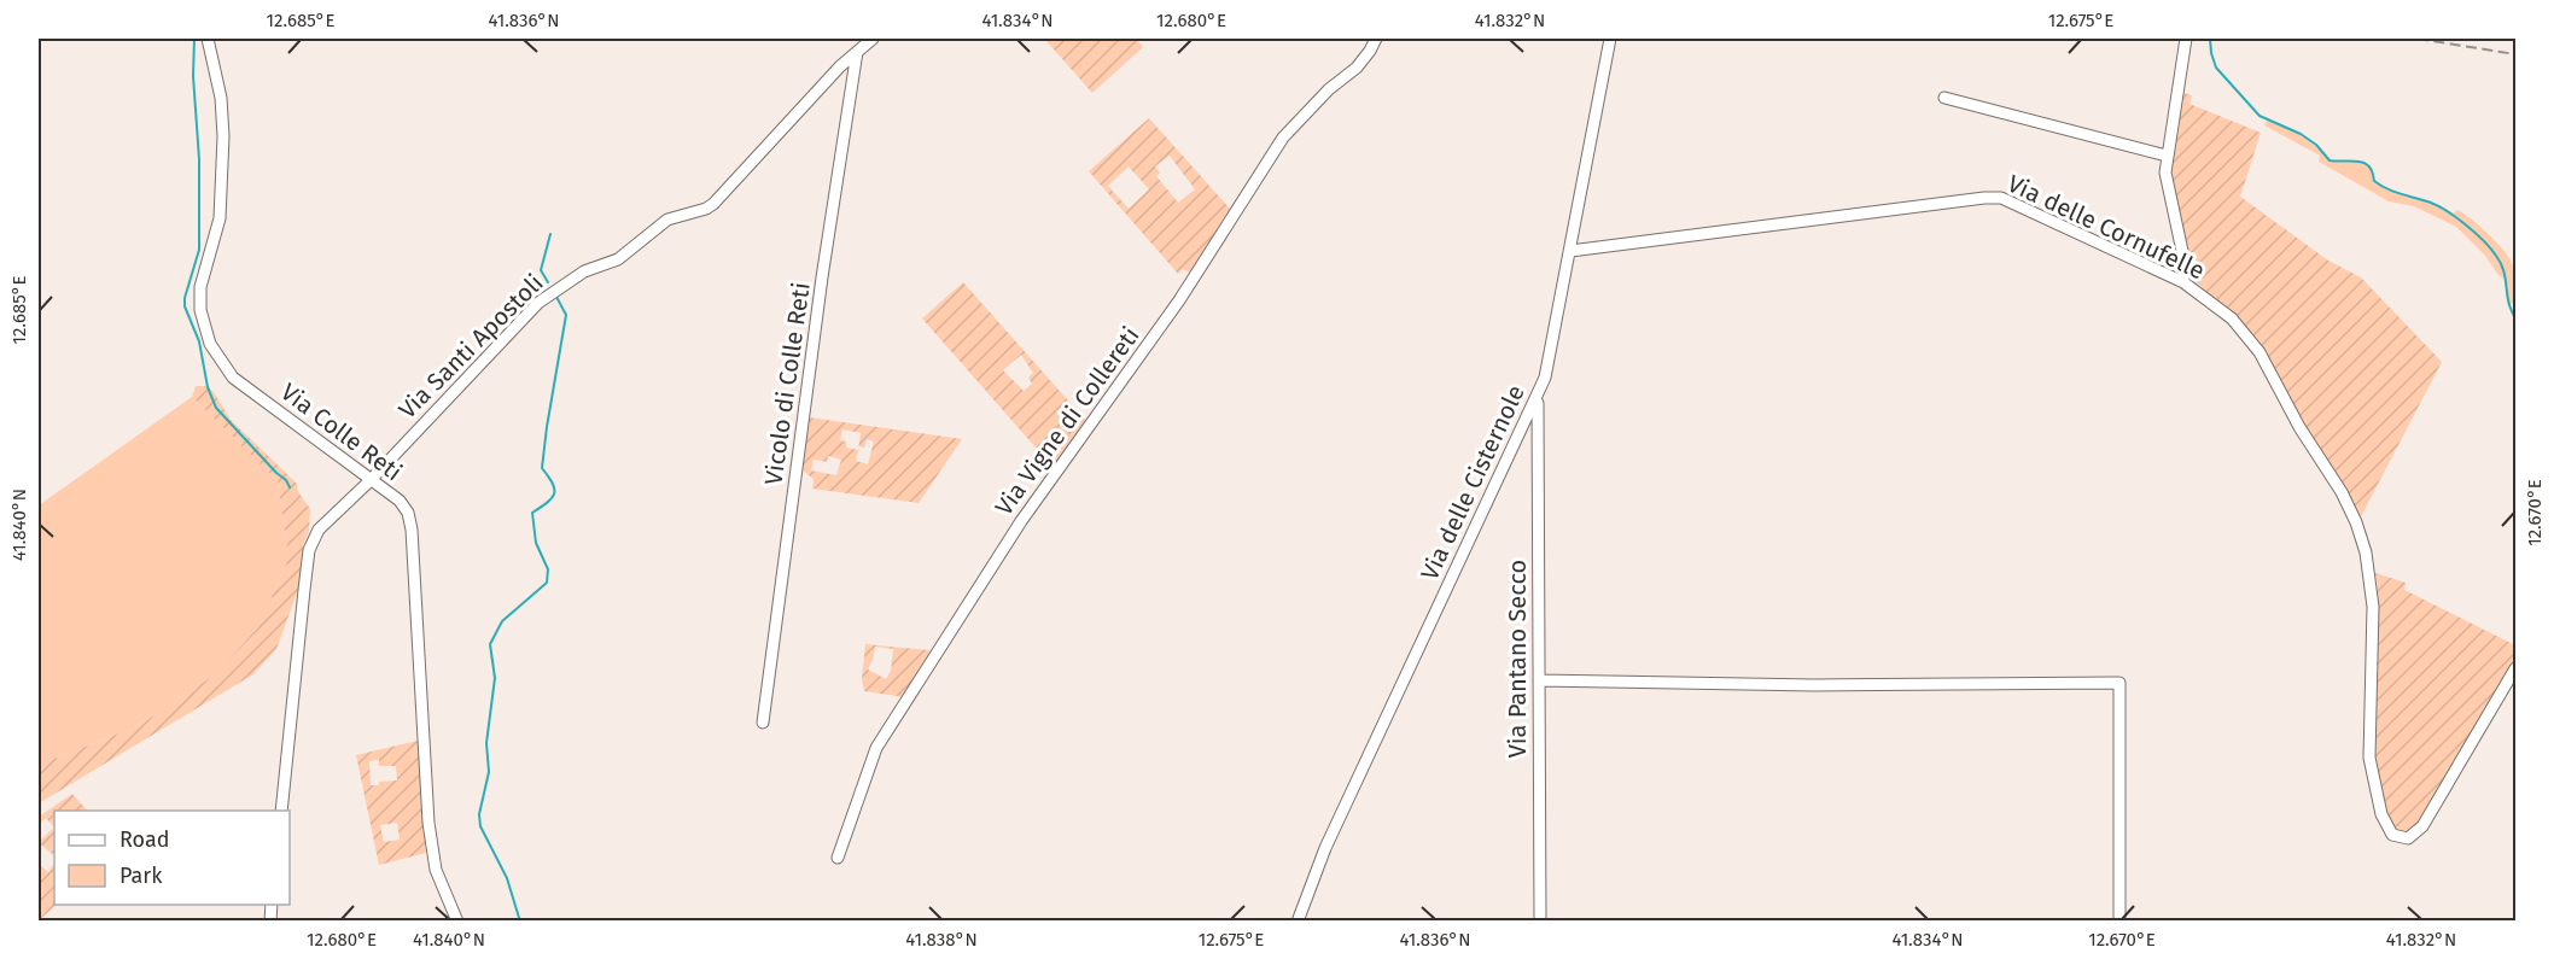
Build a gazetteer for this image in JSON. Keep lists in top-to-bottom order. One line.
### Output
{"streets":{"street":["Via delle Cornufelle","Via Santi Apostoli","Vicolo di Colle Reti","Via Vigne di Collereti","Via Colle Reti","Via delle Cisternole","Via Pantano Secco"]},"crossings":[["Via delle Cornufelle","Via delle Cisternole"],["Via Santi Apostoli","Vicolo di Colle Reti"],["Via Santi Apostoli","Via Colle Reti"],["Via delle Cisternole","Via Pantano Secco"]],"legend":["Road","Park"],"coordinates":["12.685°E","41.836°N","41.834°N","12.680°E","41.832°N","12.675°E","12.670°E","41.840°N","41.838°N"]}
